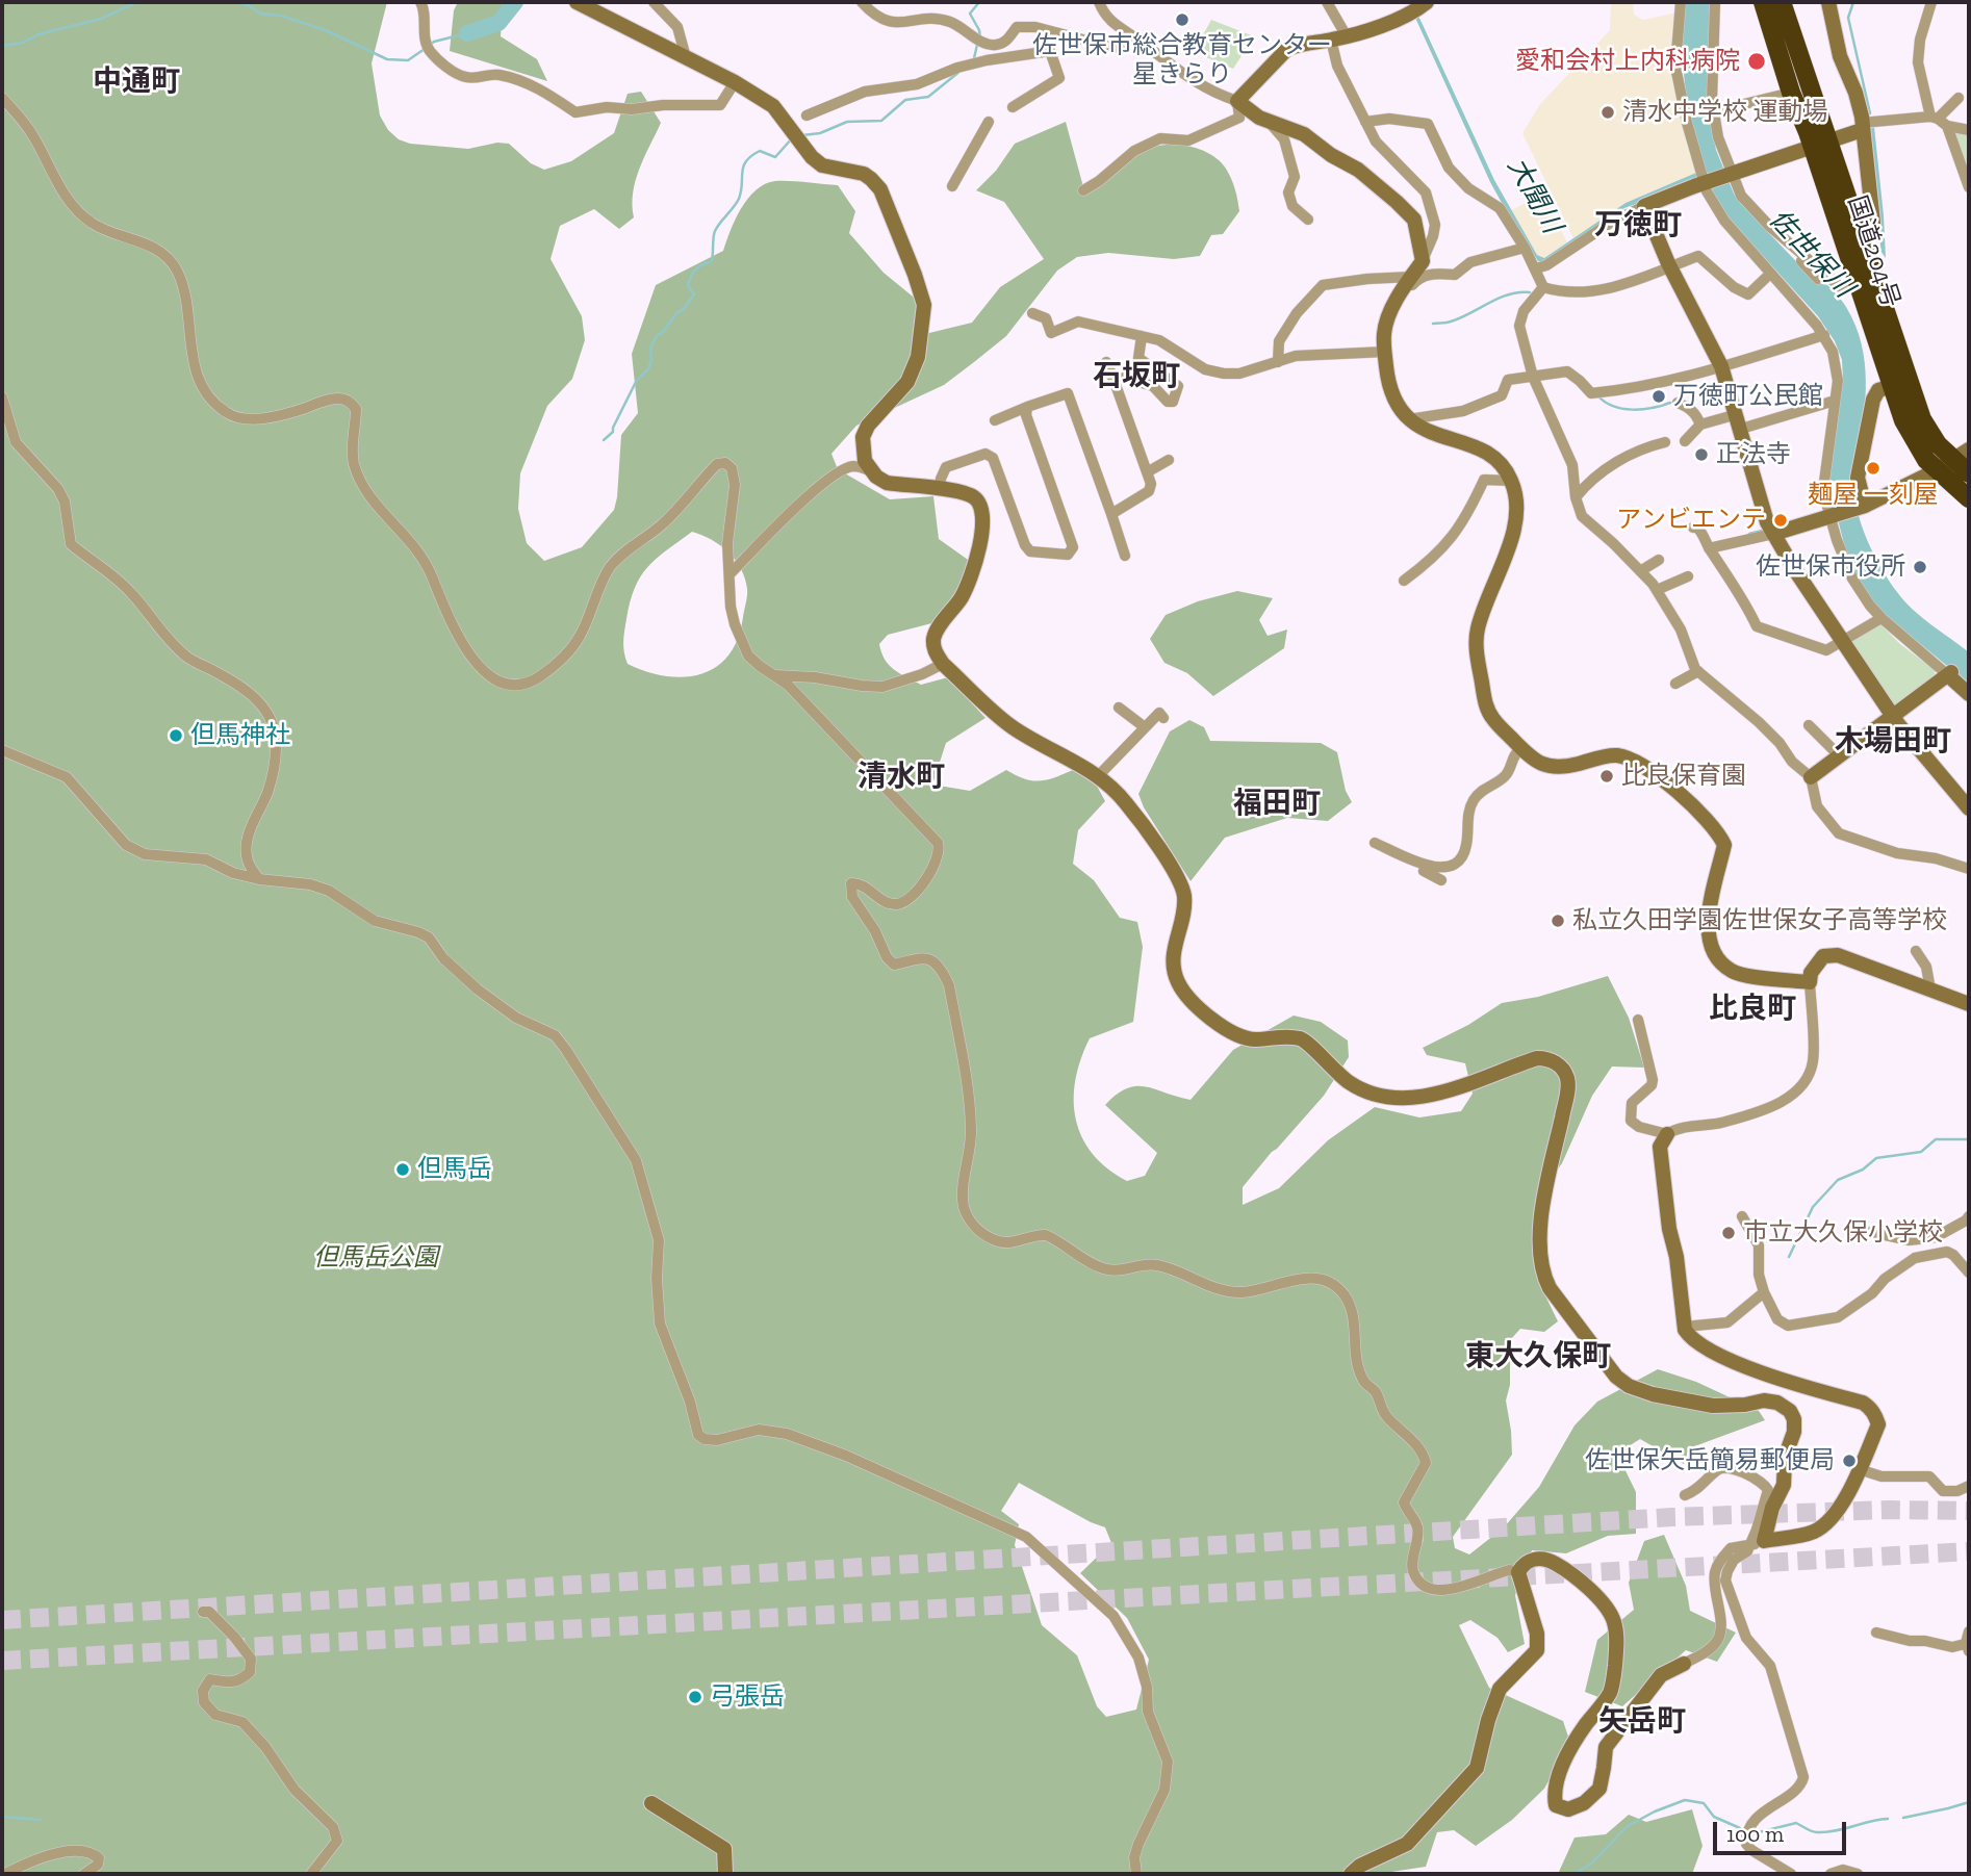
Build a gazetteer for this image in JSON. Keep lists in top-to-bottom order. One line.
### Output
{"streets":{"highway":["国道204号"]},"districts":["中通町","万徳町","石坂町","木場田町","清水町","福田町","比良町","東大久保町","矢岳町"],"water":["大聞川","佐世保川"],"parks":["但馬岳公園"],"places":["佐世保市総合教育センター 星きらり","愛和会村上内科病院","清水中学校 運動場","万徳町公民館","正法寺","麺屋 一刻屋","アンビエンテ","佐世保市役所","但馬神社","比良保育園","私立久田学園佐世保女子高等学校","但馬岳","市立大久保小学校","佐世保矢岳簡易郵便局","弓張岳"],"scale_bar":"100 m"}
